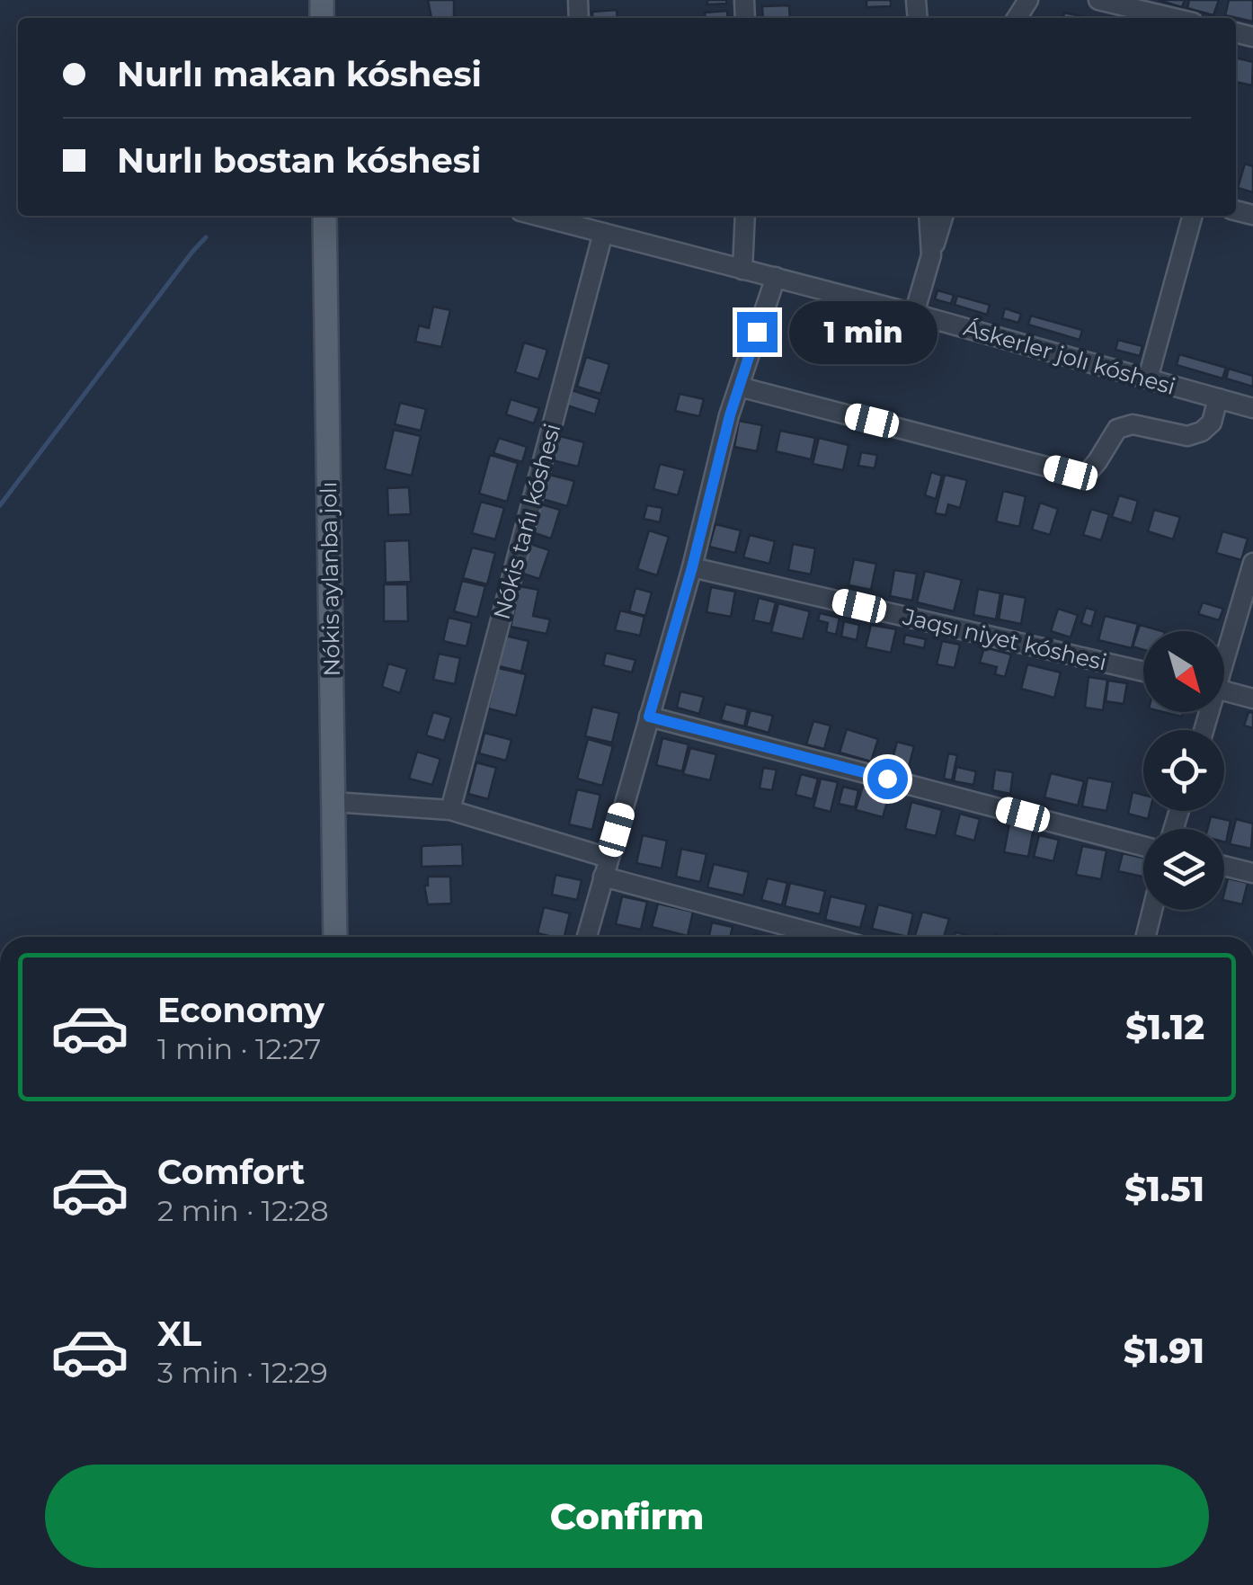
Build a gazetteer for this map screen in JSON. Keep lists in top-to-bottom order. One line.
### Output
{"streets":{"main road":["Nókis aylanba jolı"],"street":["Áskerler jolı kóshesi","Nókis tańı kóshesi","Jaqsı niyet kóshesi"]},"crossings":[["Áskerler jolı kóshesi","Nókis tańı kóshesi"]],"north":"bottom right","page":{"banner":["Nurlı makan kóshesi","Nurlı bostan kóshesi"],"bubble":"1 min","list":[{"name":"Economy","note":"1 min · 12:27","value":"$1.12"},{"name":"Comfort","note":"2 min · 12:28","value":"$1.51"},{"name":"XL","note":"3 min · 12:29","value":"$1.91"}],"buttons":"Confirm"}}
